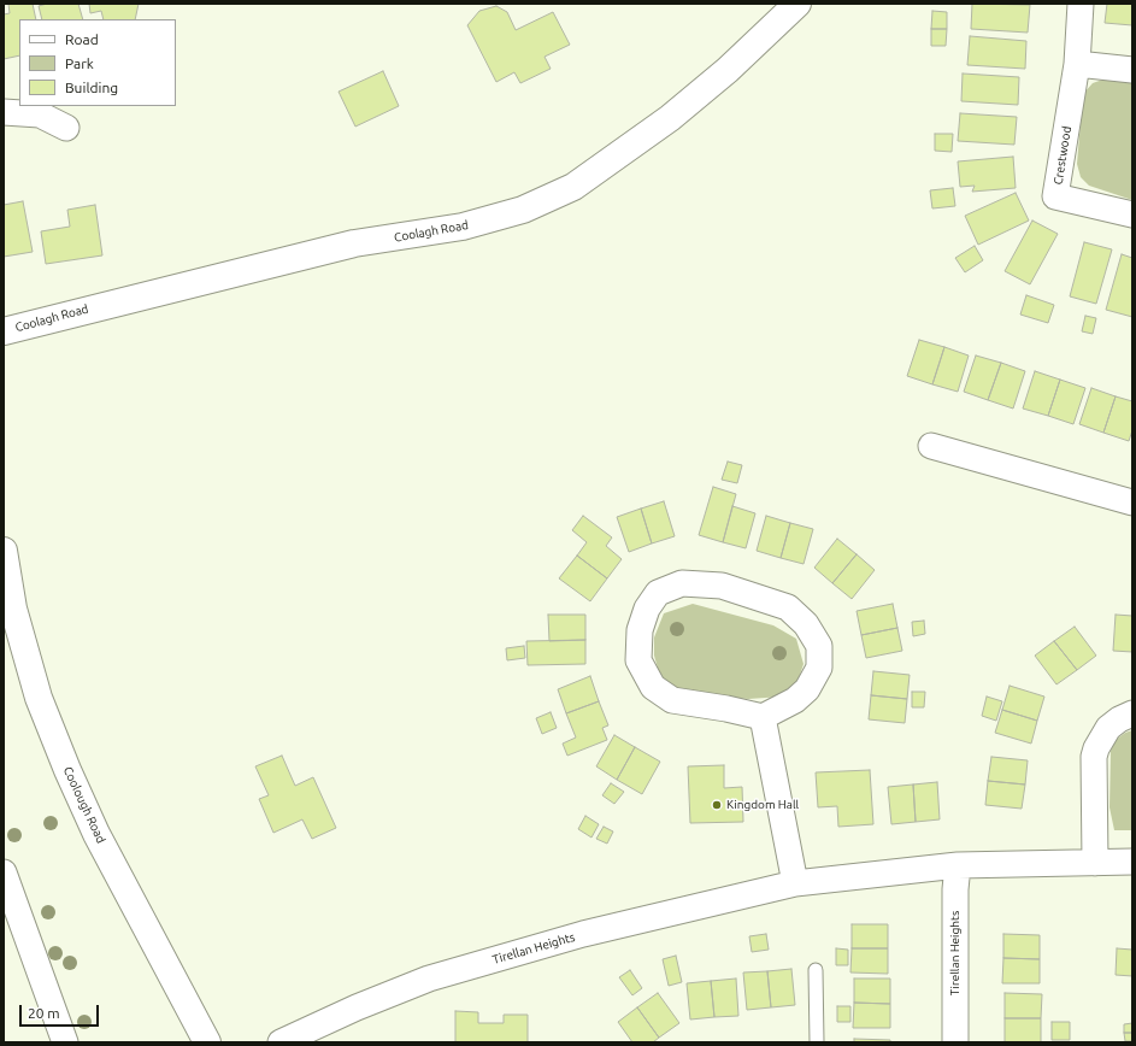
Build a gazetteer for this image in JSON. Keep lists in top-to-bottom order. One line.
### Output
{"streets":{"street":["Crestwood","Coolagh Road","Coolough Road","Tirellan Heights"]},"places":["Kingdom Hall"],"legend":["Road","Park","Building"],"scale_bar":"20 m"}
